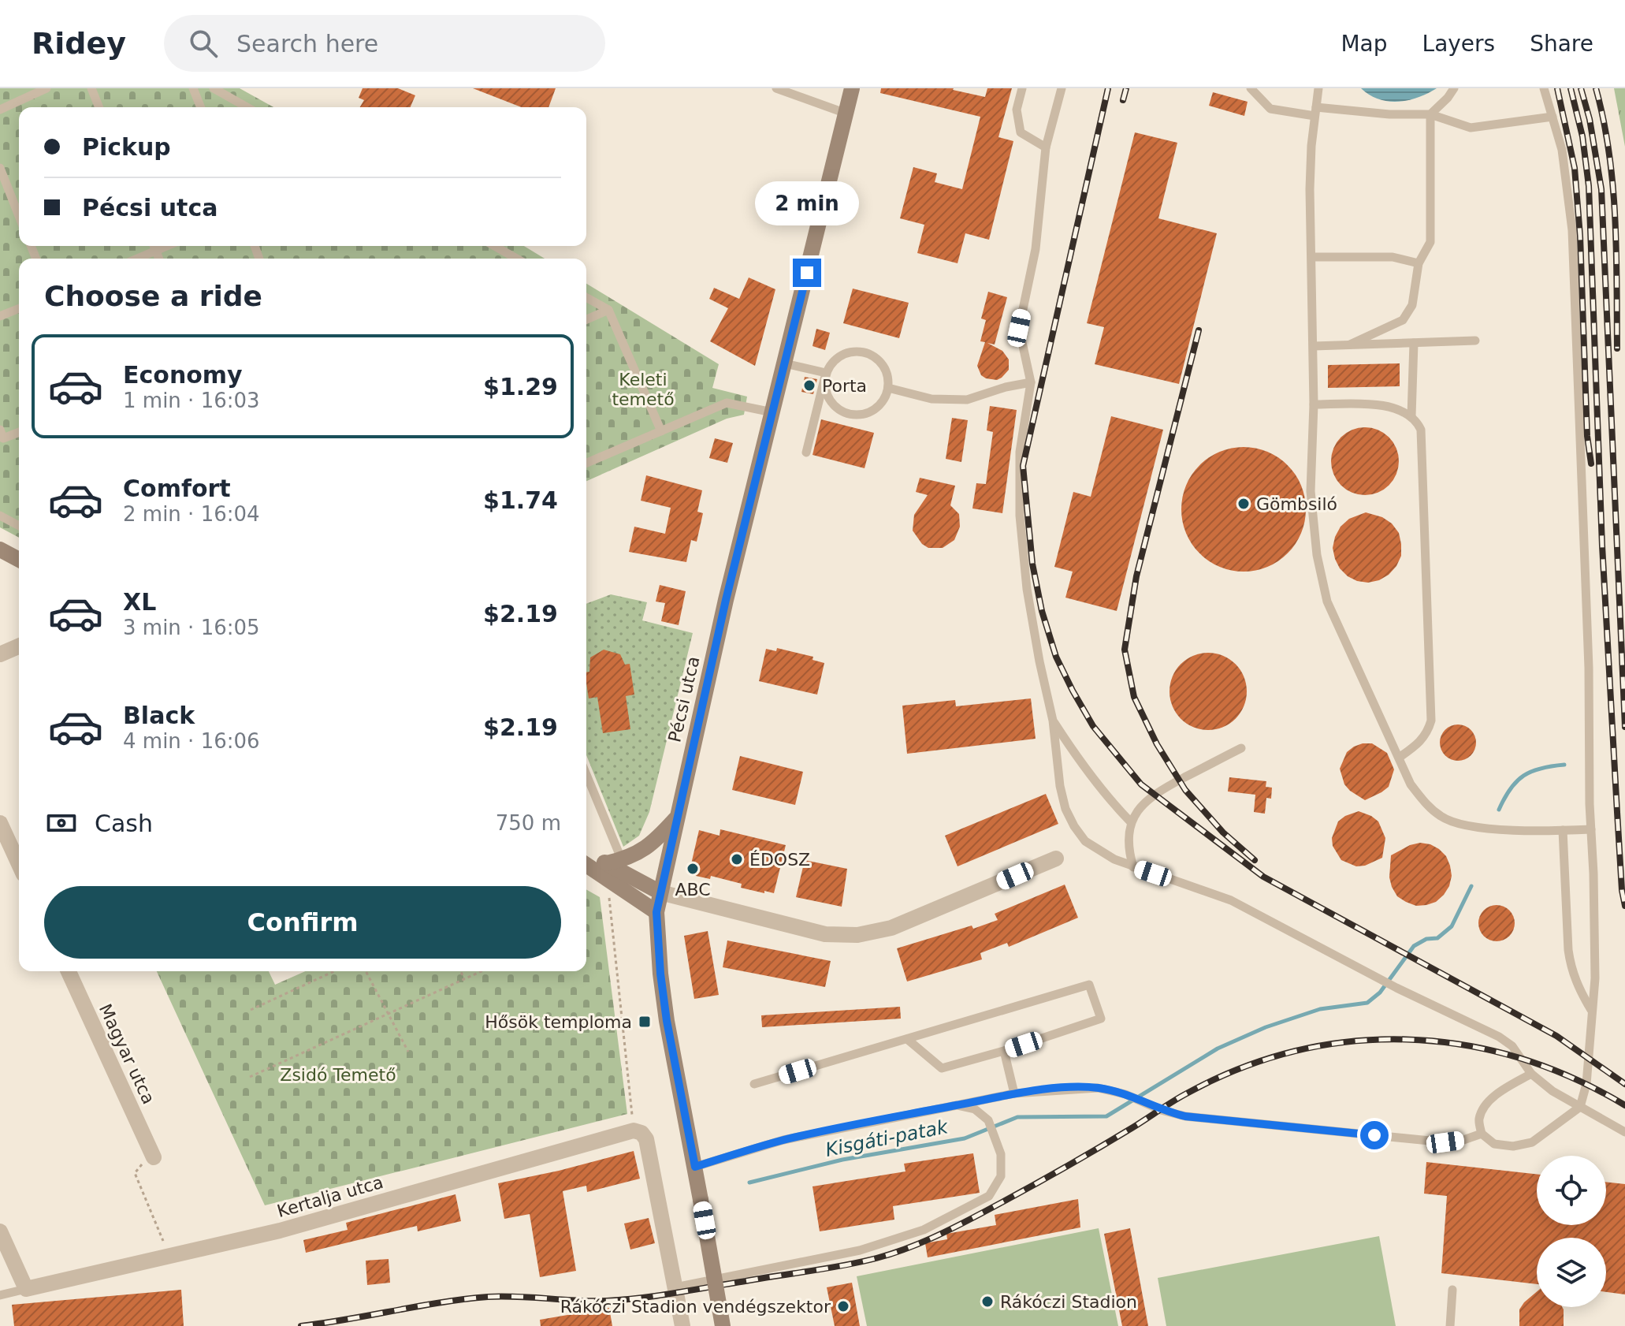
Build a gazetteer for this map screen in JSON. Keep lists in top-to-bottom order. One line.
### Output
{"streets":{"street":["Pécsi utca","Magyar utca","Kertalja utca"]},"water":["Kisgáti-patak"],"parks":["Keleti temető","Zsidó Temető"],"places":{"other":["Porta","Gömbsiló","ÉDOSZ","ABC","Rákóczi Stadion","Rákóczi Stadion vendégszektor"],"transit":["Hősök temploma"]},"page":{"header":"Ridey","search":"Search here","nav":["Map","Layers","Share"],"banner":["Pickup","Pécsi utca"],"bubble":"2 min","heading":"Choose a ride","list":[{"name":"Economy","note":"1 min · 16:03","value":"$1.29"},{"name":"Comfort","note":"2 min · 16:04","value":"$1.74"},{"name":"XL","note":"3 min · 16:05","value":"$2.19"},{"name":"Black","note":"4 min · 16:06","value":"$2.19"}],"pay":["Cash","750 m"],"buttons":"Confirm"}}
